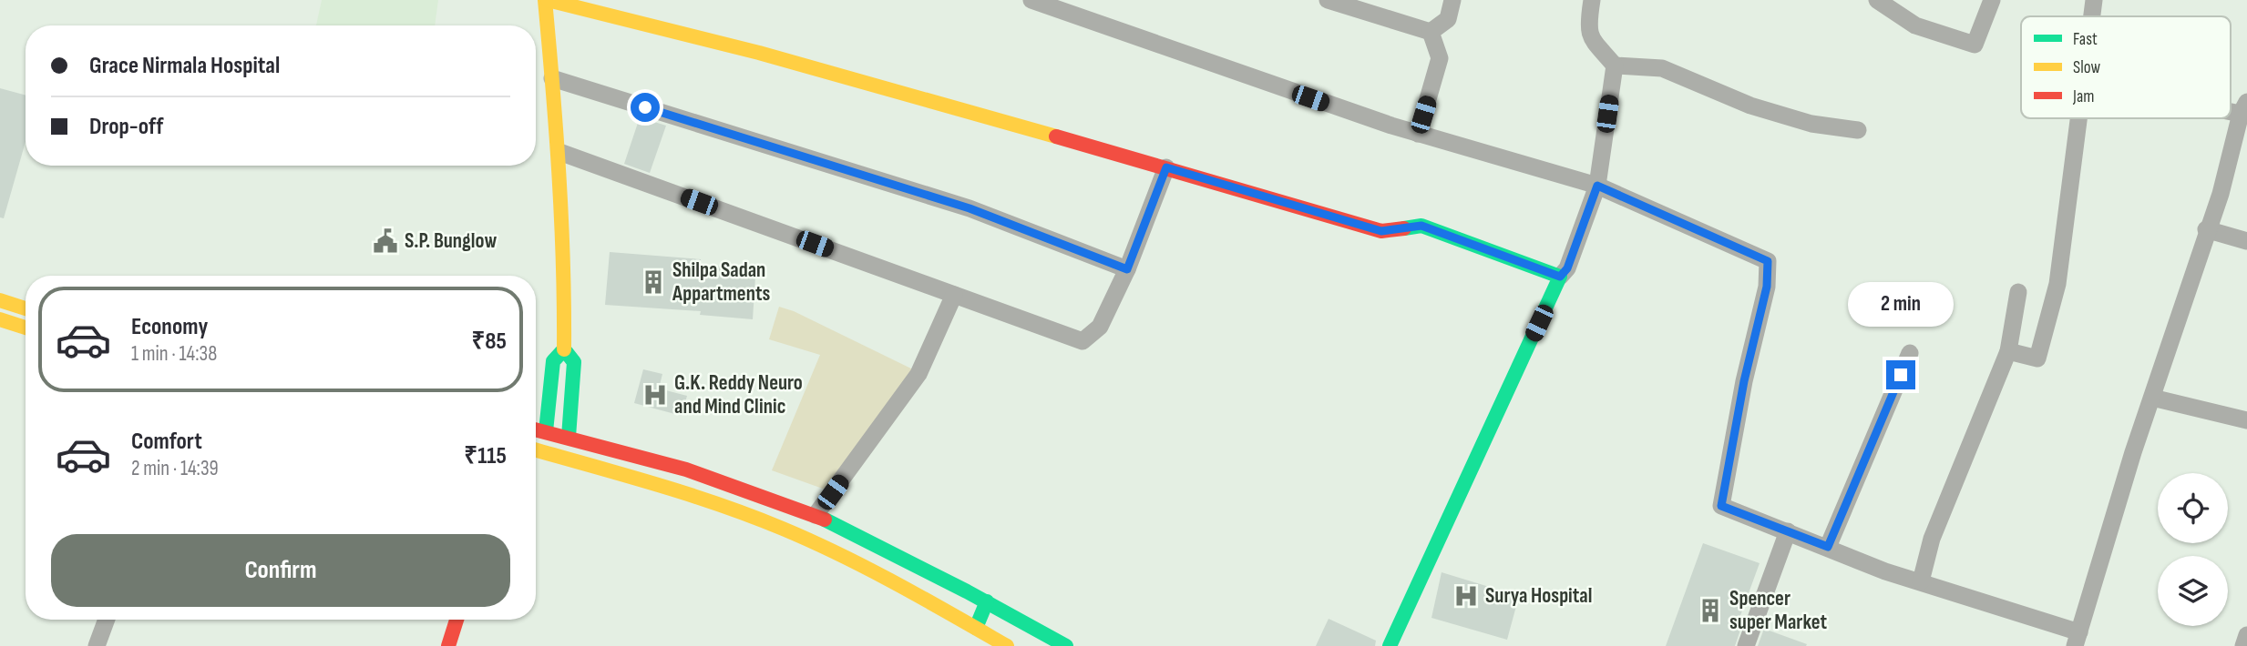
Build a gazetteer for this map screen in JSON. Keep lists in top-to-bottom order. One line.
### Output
{"places":{"public building":["S.P. Bunglow"],"building":["Shilpa Sadan Appartments","Spencer super Market"],"hospital":["G.K. Reddy Neuro and Mind Clinic","Surya Hospital"]},"legend":["Fast","Slow","Jam"],"page":{"banner":["Grace Nirmala Hospital","Drop-off"],"bubble":"2 min","list":[{"name":"Economy","note":"1 min · 14:38","value":"₹85"},{"name":"Comfort","note":"2 min · 14:39","value":"₹115"}],"buttons":"Confirm"}}
